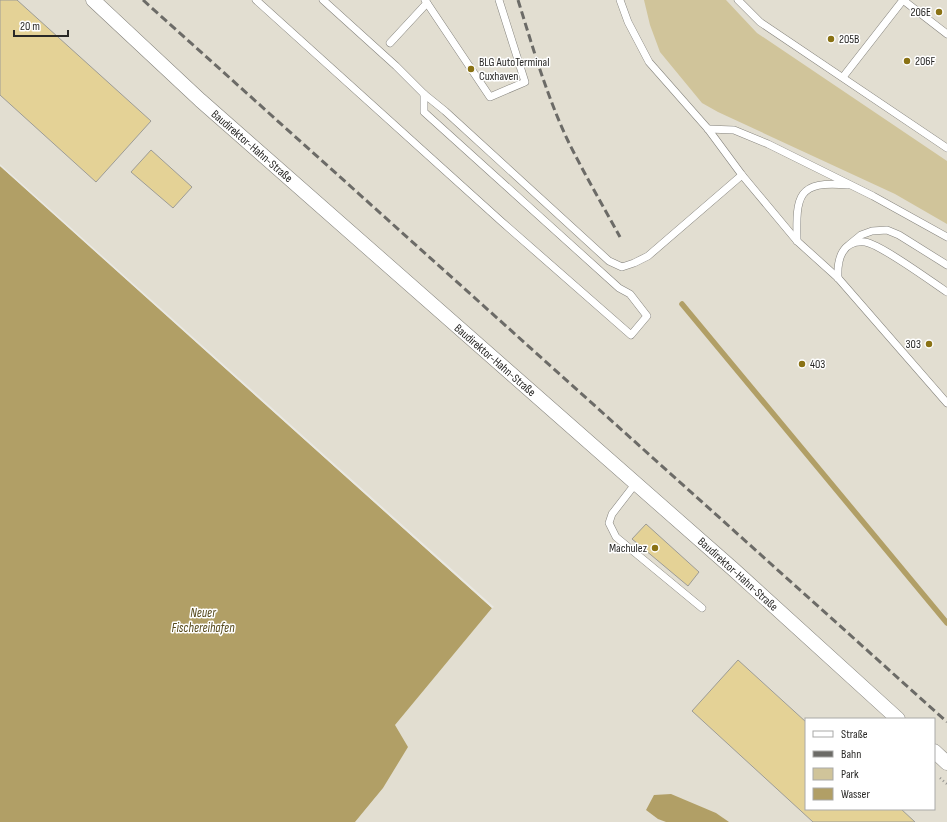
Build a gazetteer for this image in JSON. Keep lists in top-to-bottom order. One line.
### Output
{"streets":{"street":["Baudirektor-Hahn-Straße"]},"water":["Neuer Fischereihafen"],"places":["206E","205B","206F","BLG AutoTerminal Cuxhaven","303","403","Machulez"],"legend":["Straße","Bahn","Park","Wasser"],"scale_bar":"20 m"}
